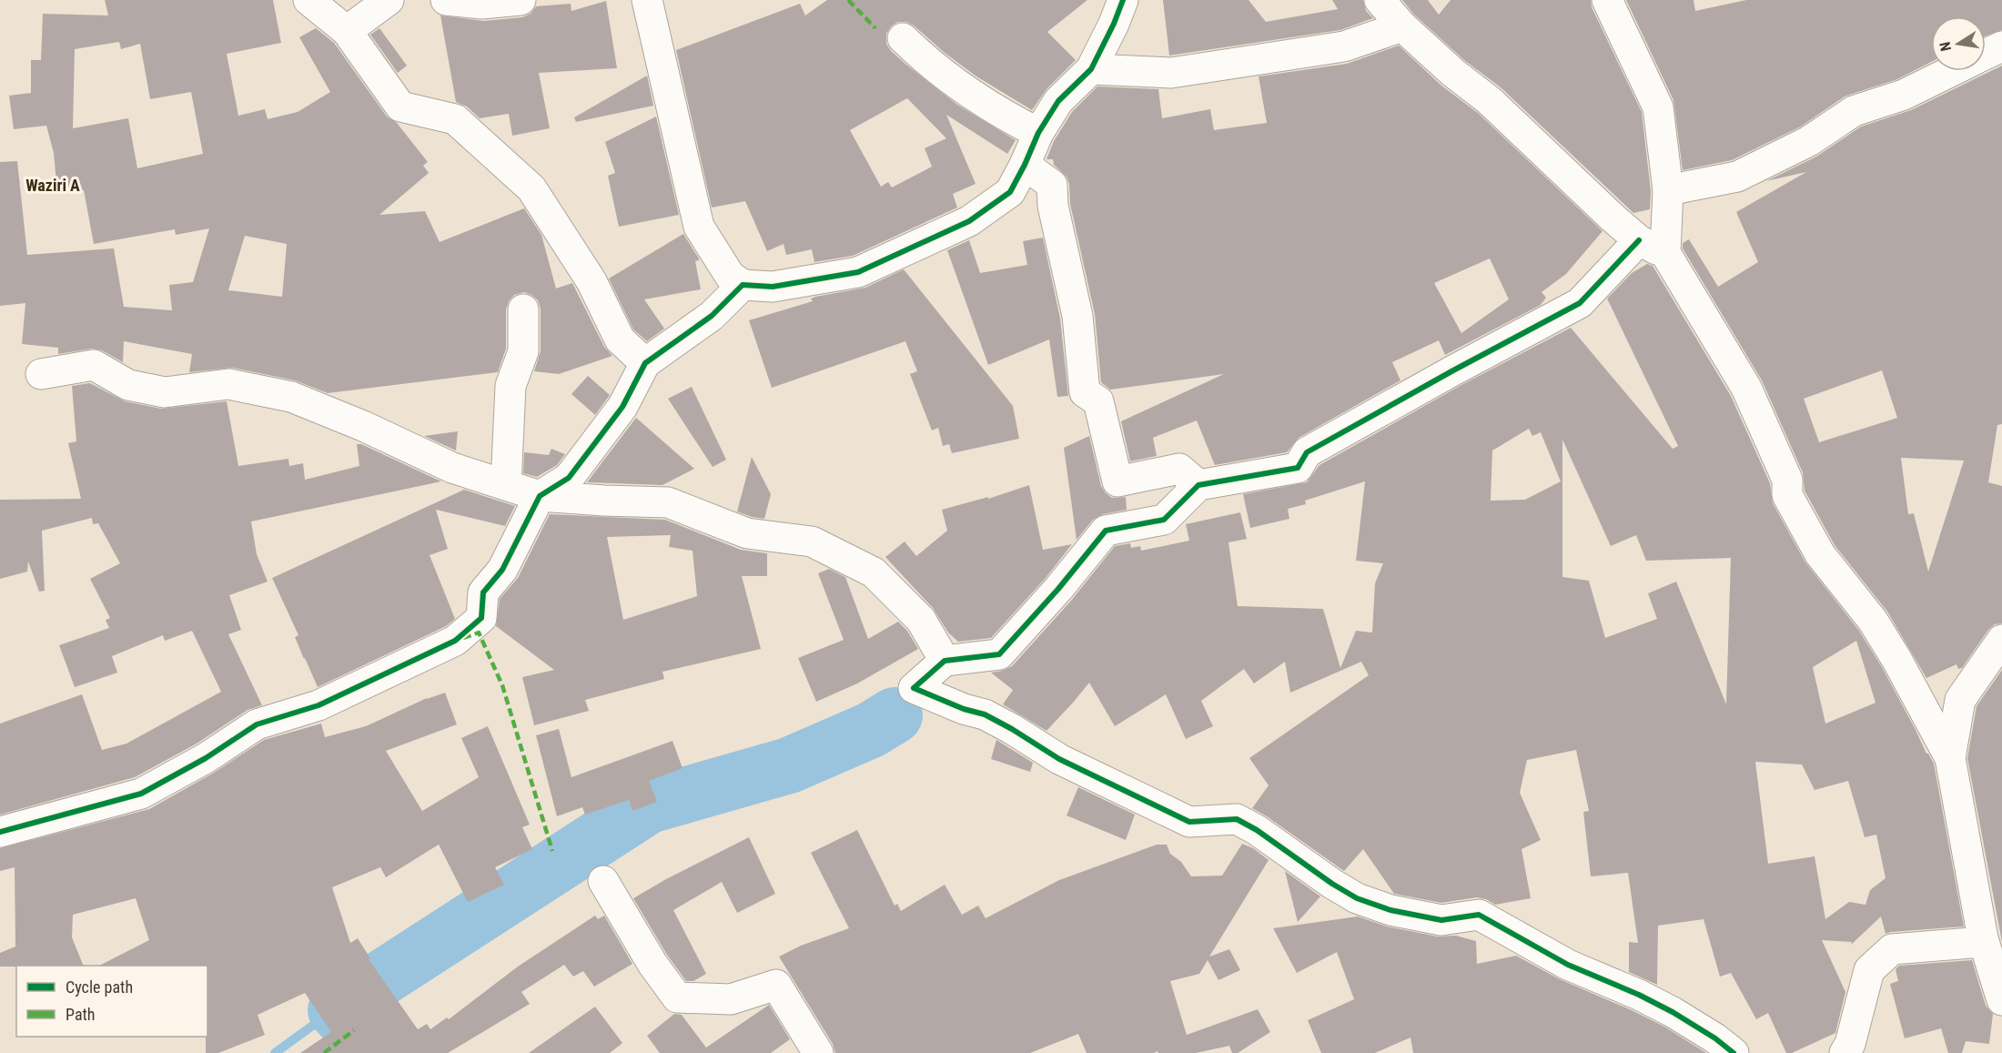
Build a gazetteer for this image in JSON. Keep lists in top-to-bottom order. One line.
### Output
{"districts":["Waziri A"],"legend":["Cycle path","Path"],"north":"left"}
